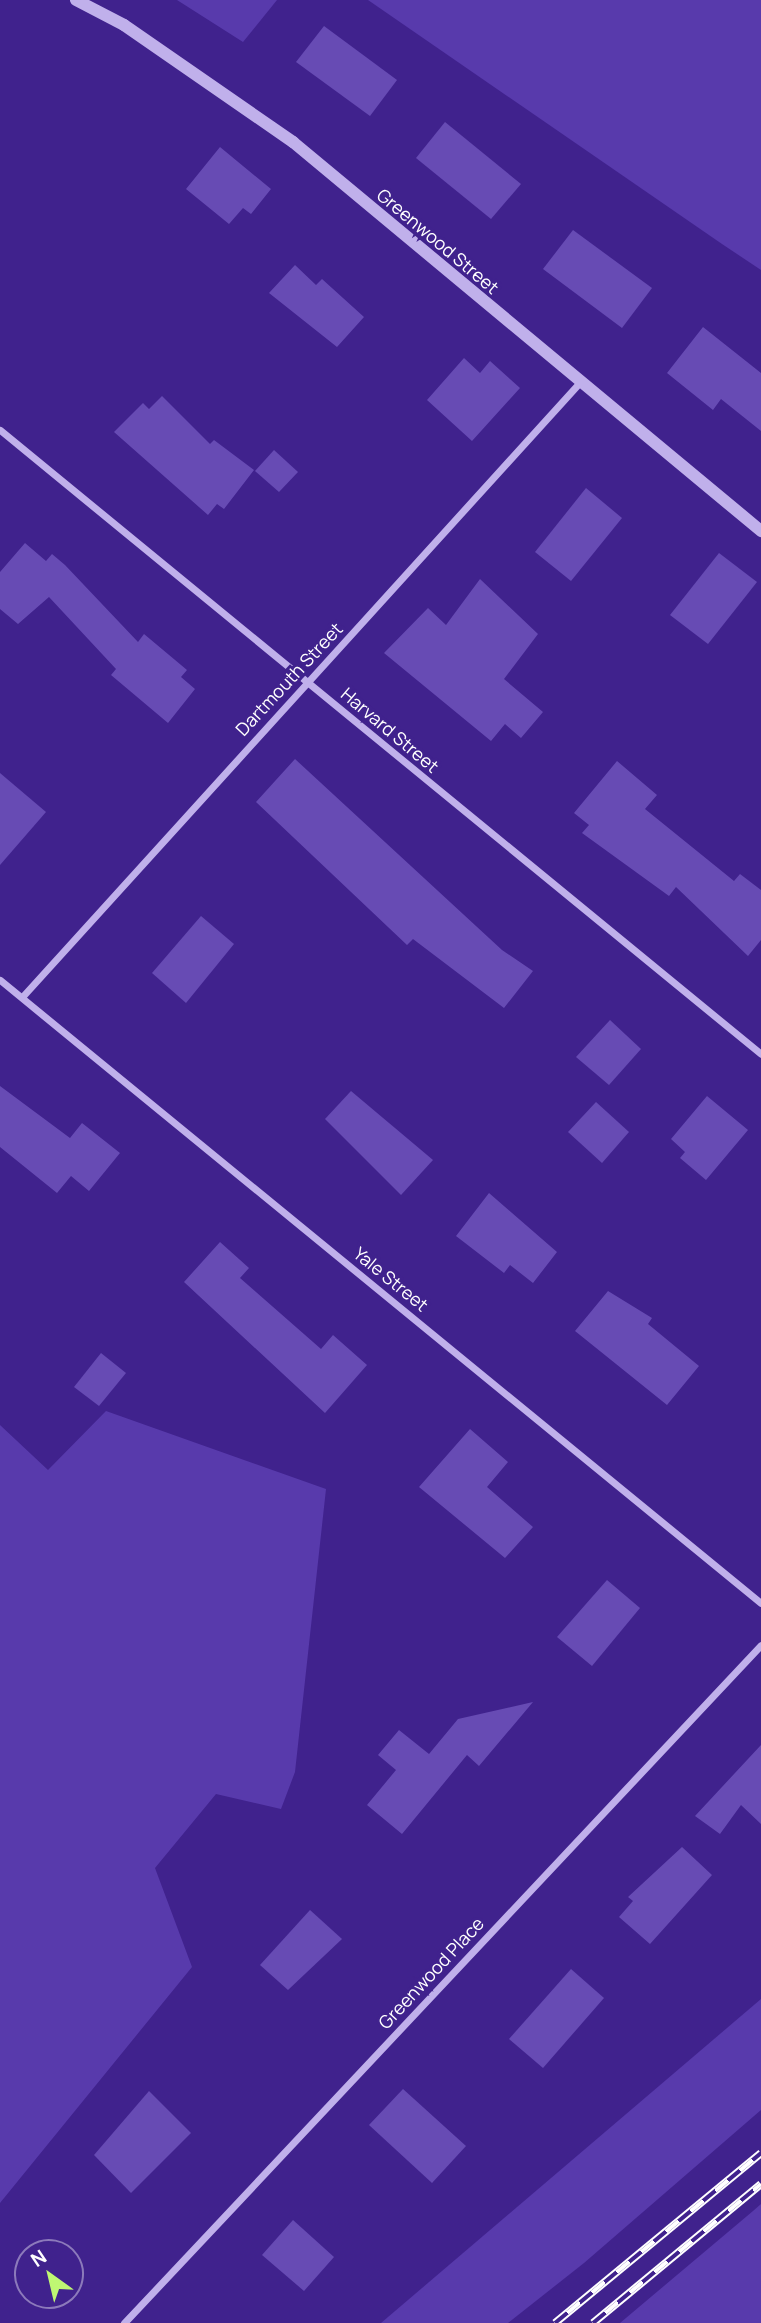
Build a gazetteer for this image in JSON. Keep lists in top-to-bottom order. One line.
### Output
{"streets":{"street":["Greenwood Street","Dartmouth Street","Harvard Street","Yale Street","Greenwood Place"]},"crossings":[["Greenwood Street","Dartmouth Street"],["Dartmouth Street","Harvard Street"],["Dartmouth Street","Yale Street"]],"north":"top left"}
